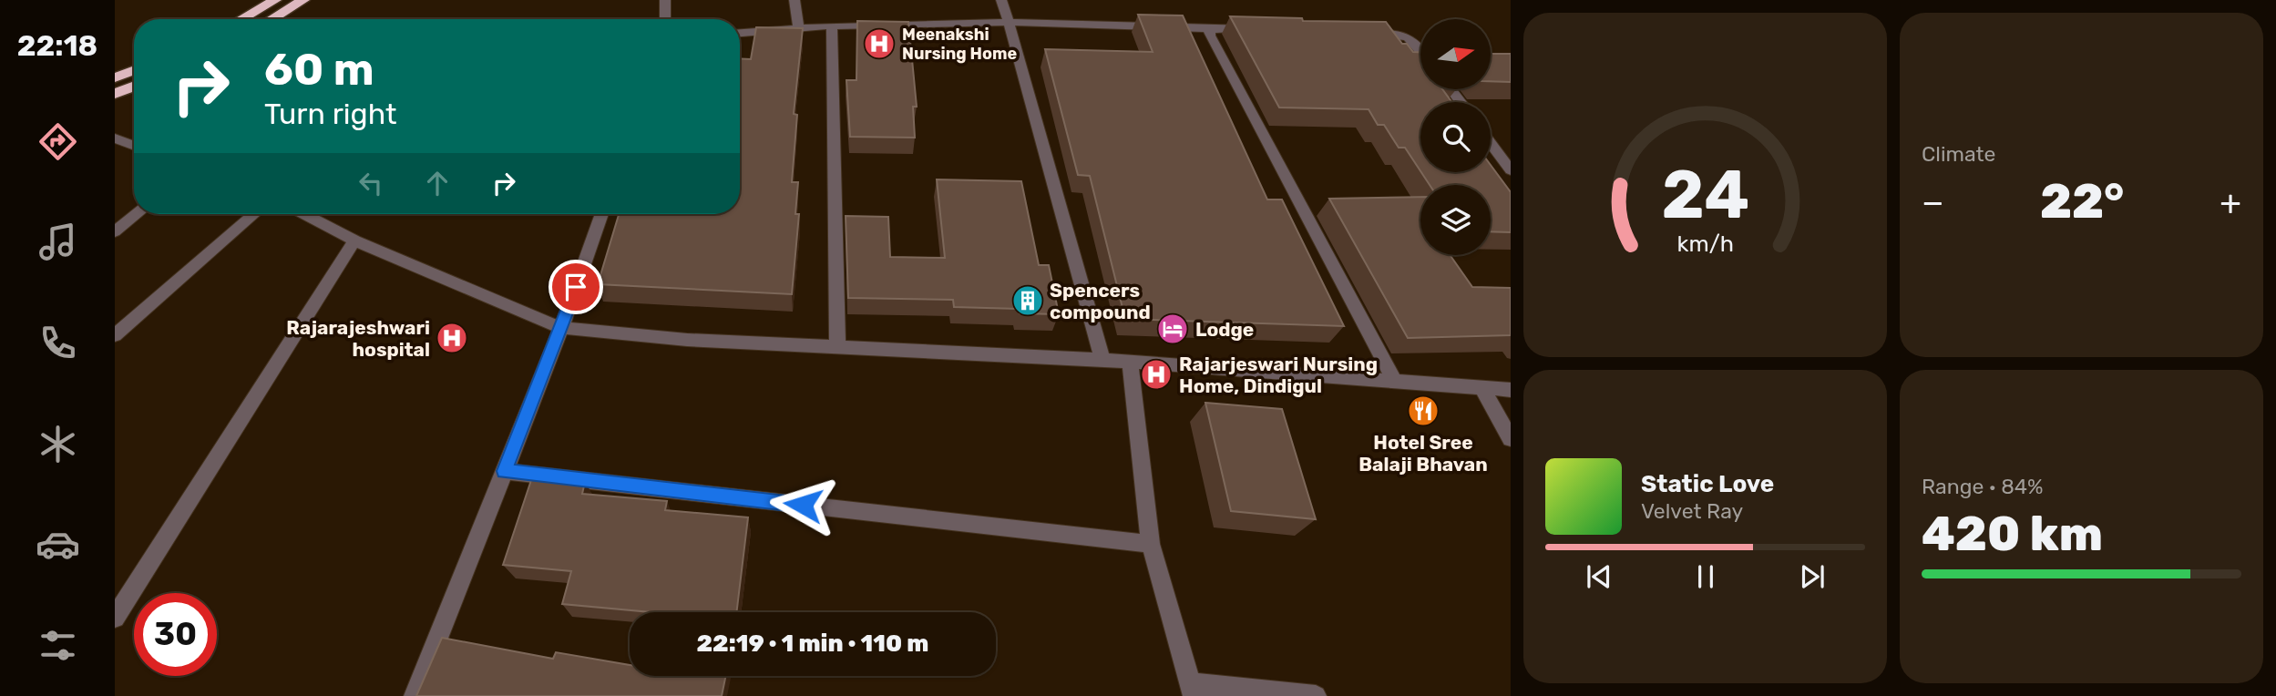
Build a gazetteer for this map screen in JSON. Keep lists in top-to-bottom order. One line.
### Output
{"places":{"hospital":["Meenakshi Nursing Home","Rajarajeshwari hospital","Rajarjeswari Nursing Home, Dindigul"],"building":["Spencers compound"],"hotel":["Lodge"],"restaurant":["Hotel Sree Balaji Bhavan"]},"north":"right","page":{"tabs":"22:18","tile":["Climate",["Range · 84%","420 km"]],"turn":["60 m","Turn right"],"heat":["−","22°","+"],"song":["Static Love","Velvet Ray"],"limit":"30","trip":"22:19 · 1 min · 110 m","gauge":["24","km/h"]}}
